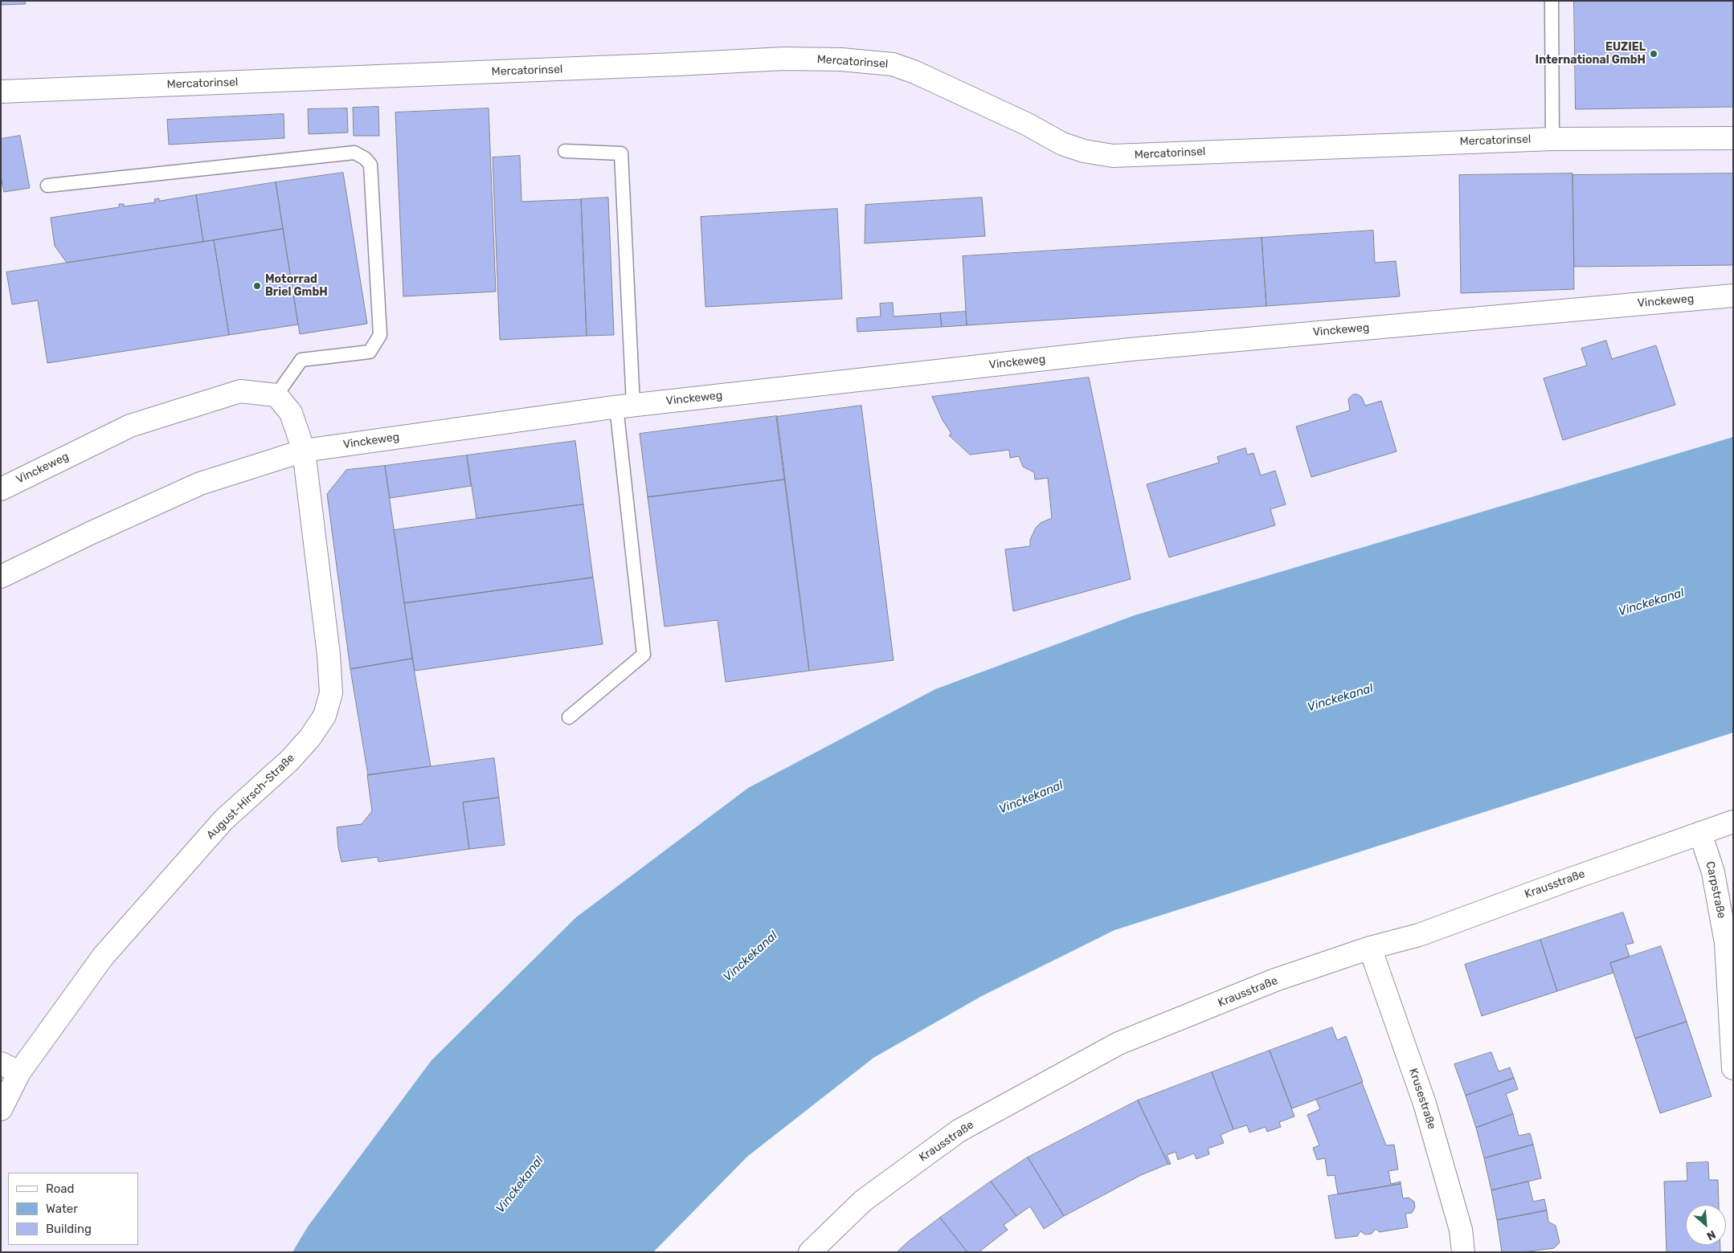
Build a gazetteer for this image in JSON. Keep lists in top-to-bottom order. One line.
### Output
{"streets":{"street":["Mercatorinsel","Vinckeweg","August-Hirsch-Straße","Krausstraße","Carpstraße","Krusestraße"]},"crossings":[["Vinckeweg","August-Hirsch-Straße"],["Krausstraße","Carpstraße"],["Krausstraße","Krusestraße"]],"water":["Vinckekanal"],"places":["EUZIEL International GmbH","Motorrad Briel GmbH"],"legend":["Road","Water","Building"],"north":"bottom right"}
